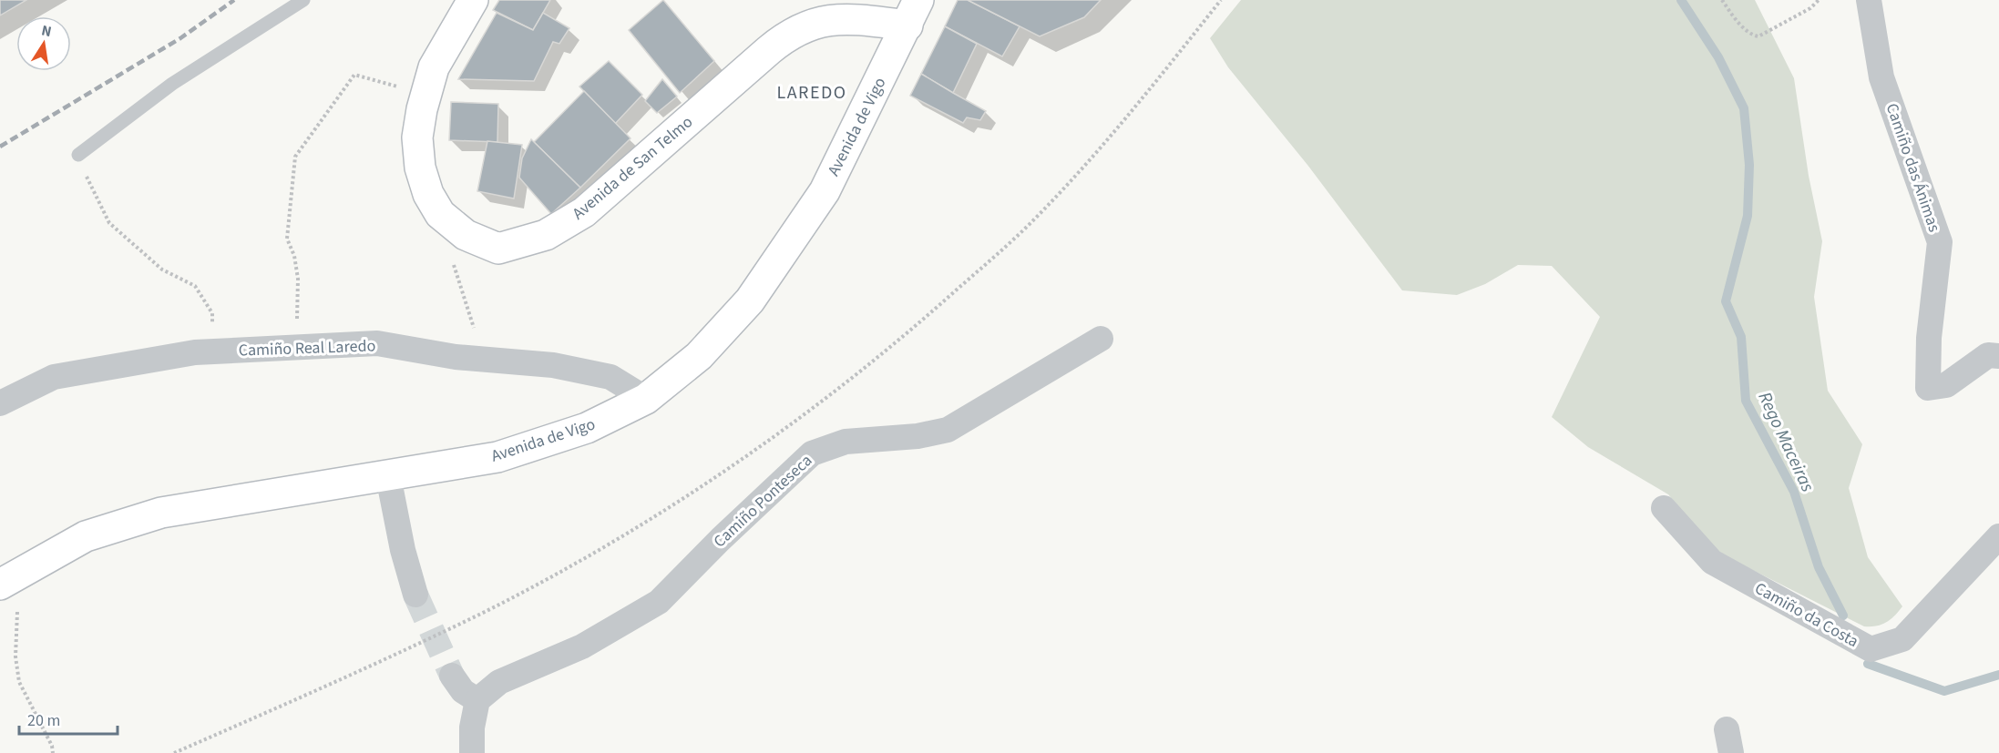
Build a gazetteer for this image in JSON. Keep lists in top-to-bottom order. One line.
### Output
{"streets":{"main road":["Avenida de Vigo","Avenida de San Telmo"],"street":["Camiño das Ánimas","Camiño Real Laredo","Camiño Ponteseca","Camiño da Costa"]},"crossings":[["Avenida de Vigo","Avenida de San Telmo"],["Avenida de Vigo","Camiño Real Laredo"]],"districts":["LAREDO"],"water":["Rego Maceiras"],"scale_bar":"20 m","north":"top"}
